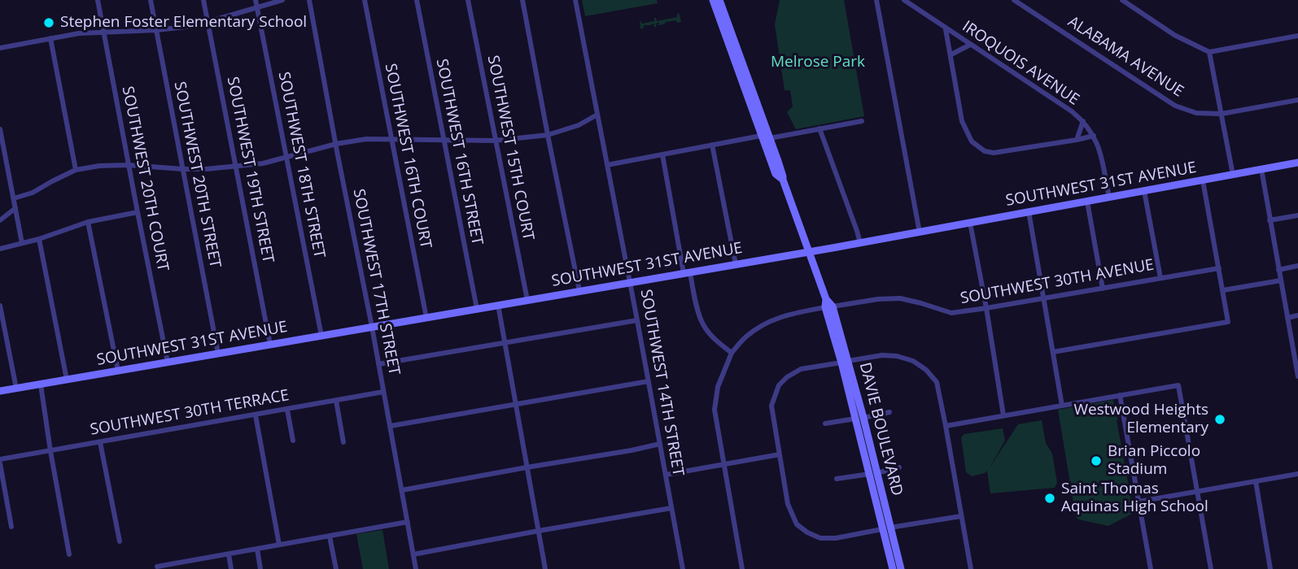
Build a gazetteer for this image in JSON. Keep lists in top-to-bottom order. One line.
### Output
{"streets":{"main road":["SOUTHWEST 31ST AVENUE","DAVIE BOULEVARD"],"street":["ALABAMA AVENUE","IROQUOIS AVENUE","SOUTHWEST 15TH COURT","SOUTHWEST 16TH STREET","SOUTHWEST 16TH COURT","SOUTHWEST 18TH STREET","SOUTHWEST 19TH STREET","SOUTHWEST 20TH STREET","SOUTHWEST 20TH COURT","SOUTHWEST 17TH STREET","SOUTHWEST 30TH AVENUE","SOUTHWEST 14TH STREET","SOUTHWEST 30TH TERRACE"]},"crossings":[["IROQUOIS AVENUE","SOUTHWEST 31ST AVENUE"],["SOUTHWEST 15TH COURT","SOUTHWEST 31ST AVENUE"],["SOUTHWEST 16TH STREET","SOUTHWEST 31ST AVENUE"],["SOUTHWEST 16TH COURT","SOUTHWEST 31ST AVENUE"],["SOUTHWEST 18TH STREET","SOUTHWEST 31ST AVENUE"],["SOUTHWEST 19TH STREET","SOUTHWEST 31ST AVENUE"],["SOUTHWEST 20TH STREET","SOUTHWEST 31ST AVENUE"],["SOUTHWEST 20TH COURT","SOUTHWEST 31ST AVENUE"],["SOUTHWEST 31ST AVENUE","SOUTHWEST 17TH STREET"],["SOUTHWEST 31ST AVENUE","SOUTHWEST 14TH STREET"],["SOUTHWEST 31ST AVENUE","DAVIE BOULEVARD"],["SOUTHWEST 17TH STREET","SOUTHWEST 30TH TERRACE"],["SOUTHWEST 30TH AVENUE","DAVIE BOULEVARD"]],"parks":["Melrose Park"],"places":["Stephen Foster Elementary School","Westwood Heights Elementary","Brian Piccolo Stadium","Saint Thomas Aquinas High School"]}
